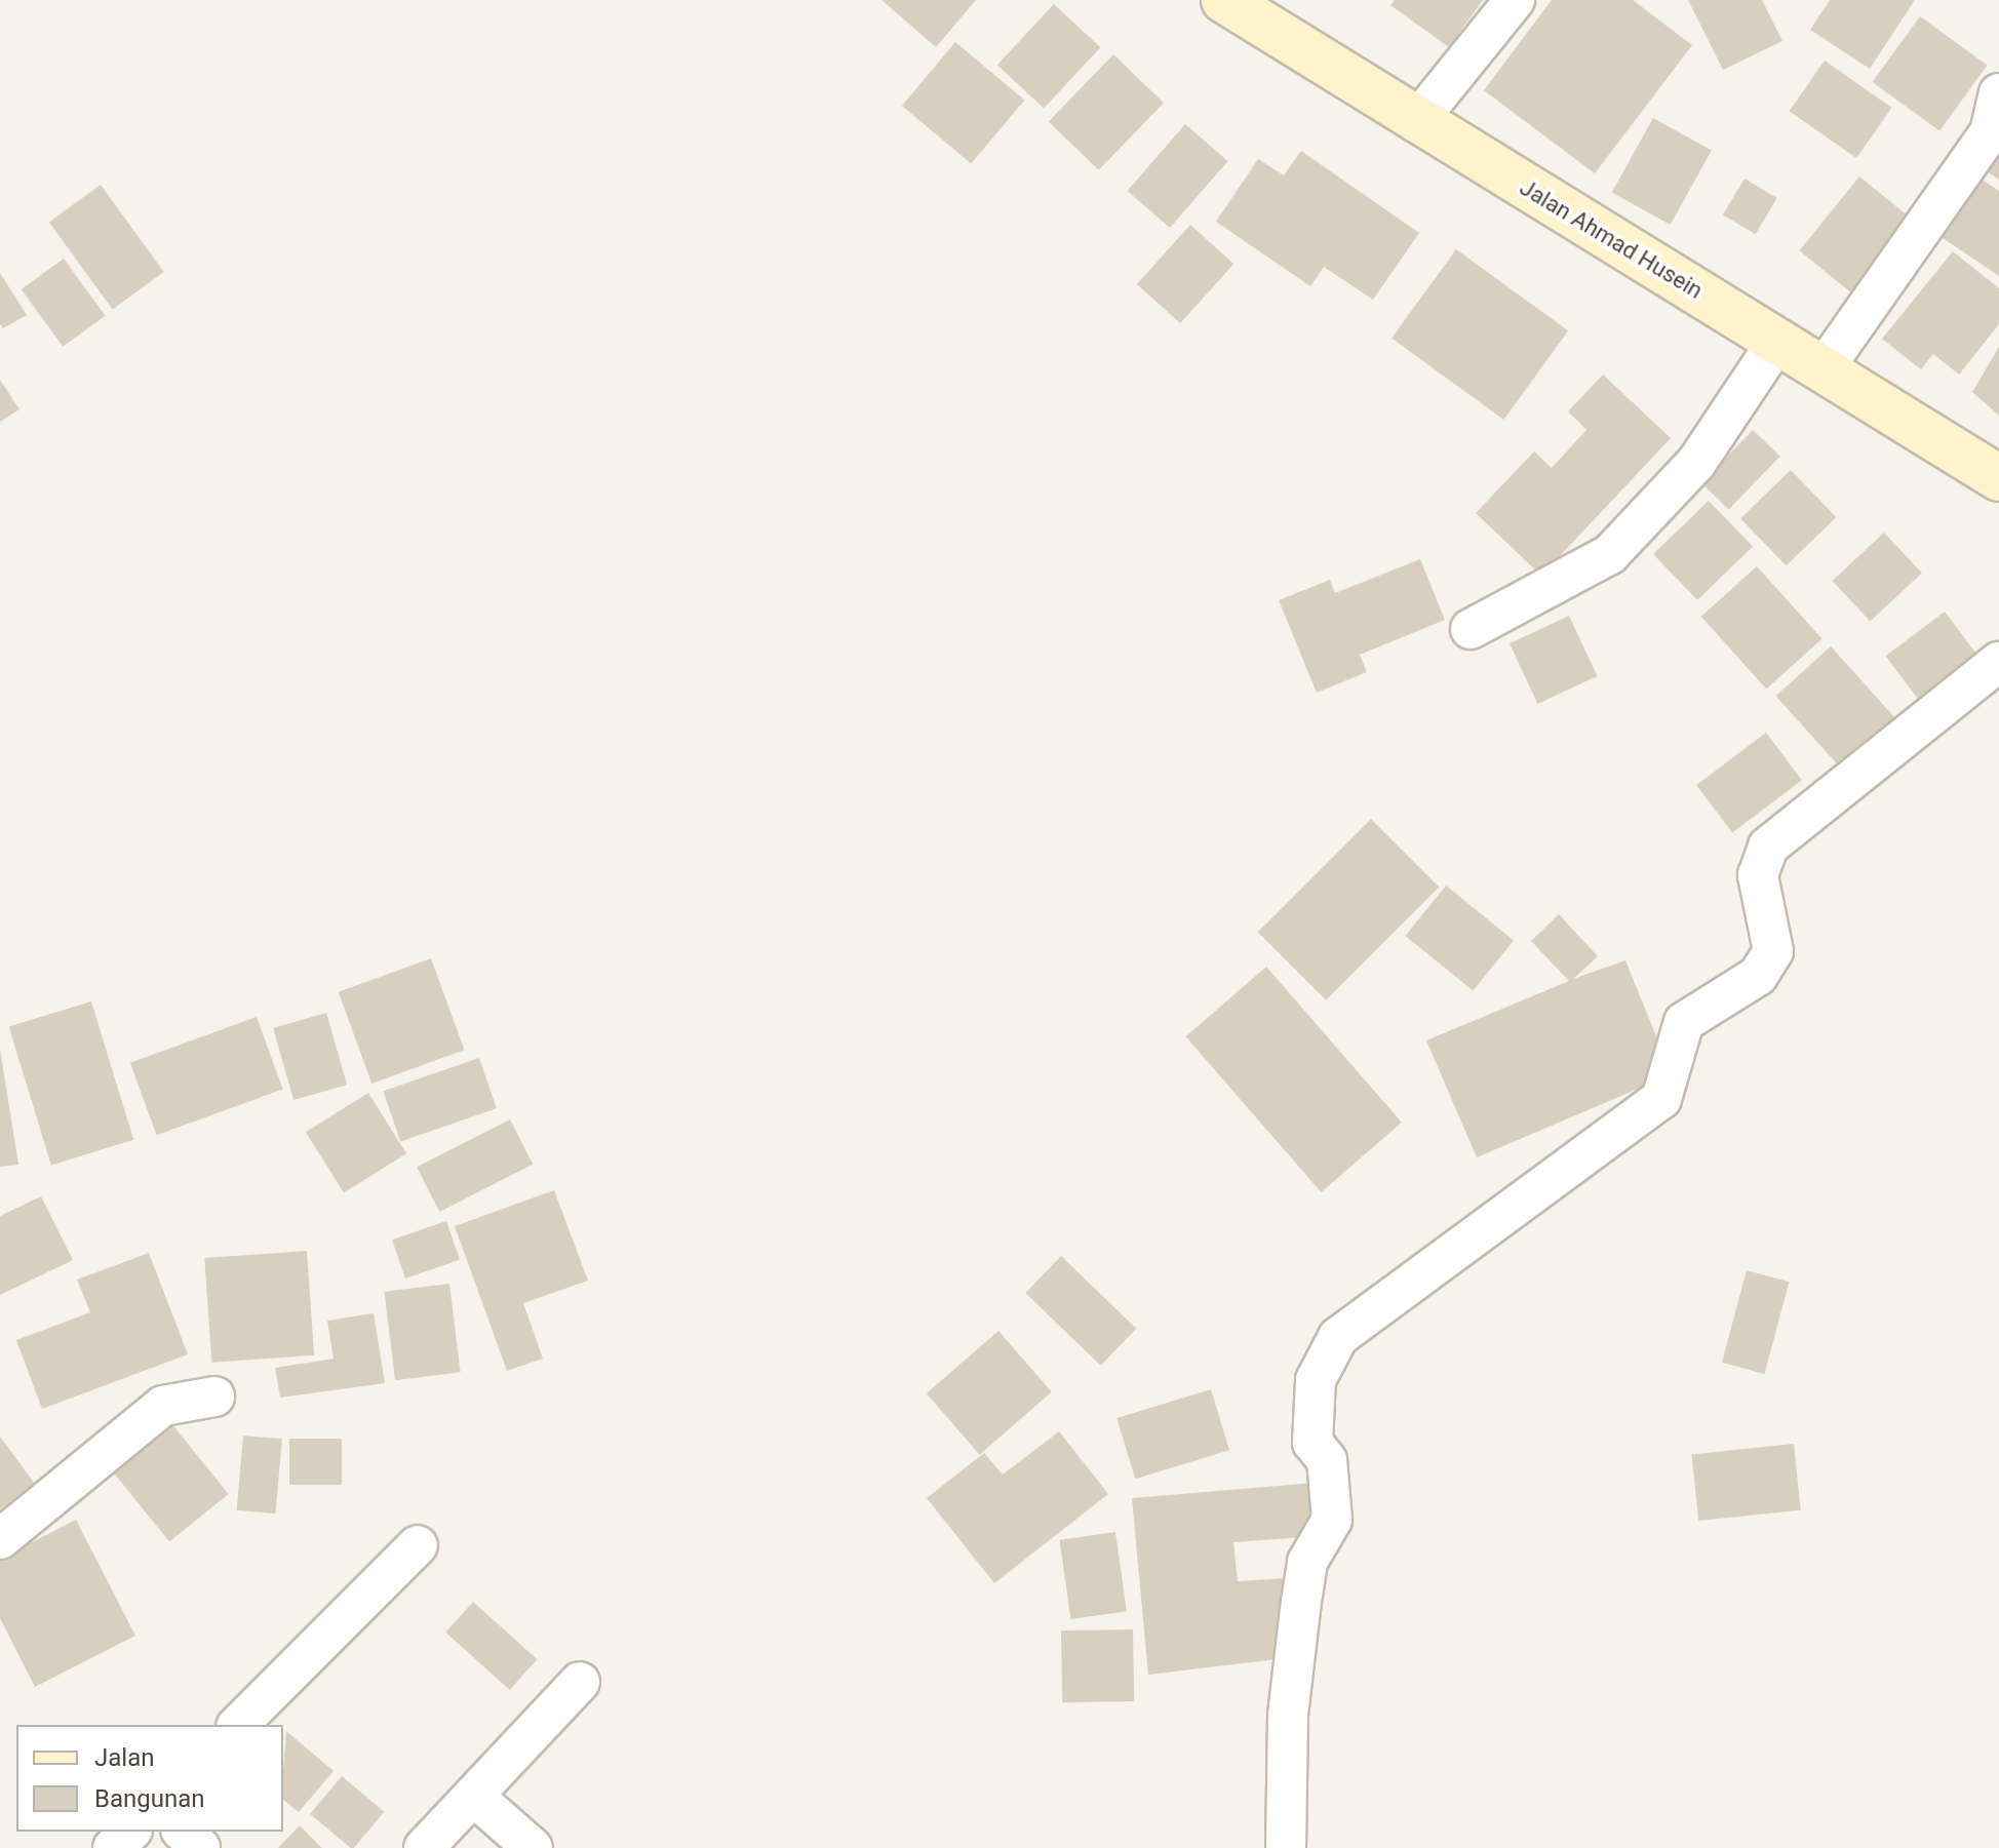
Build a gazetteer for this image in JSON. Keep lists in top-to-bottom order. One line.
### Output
{"streets":{"main road":["Jalan Ahmad Husein"]},"legend":["Jalan","Bangunan"]}
